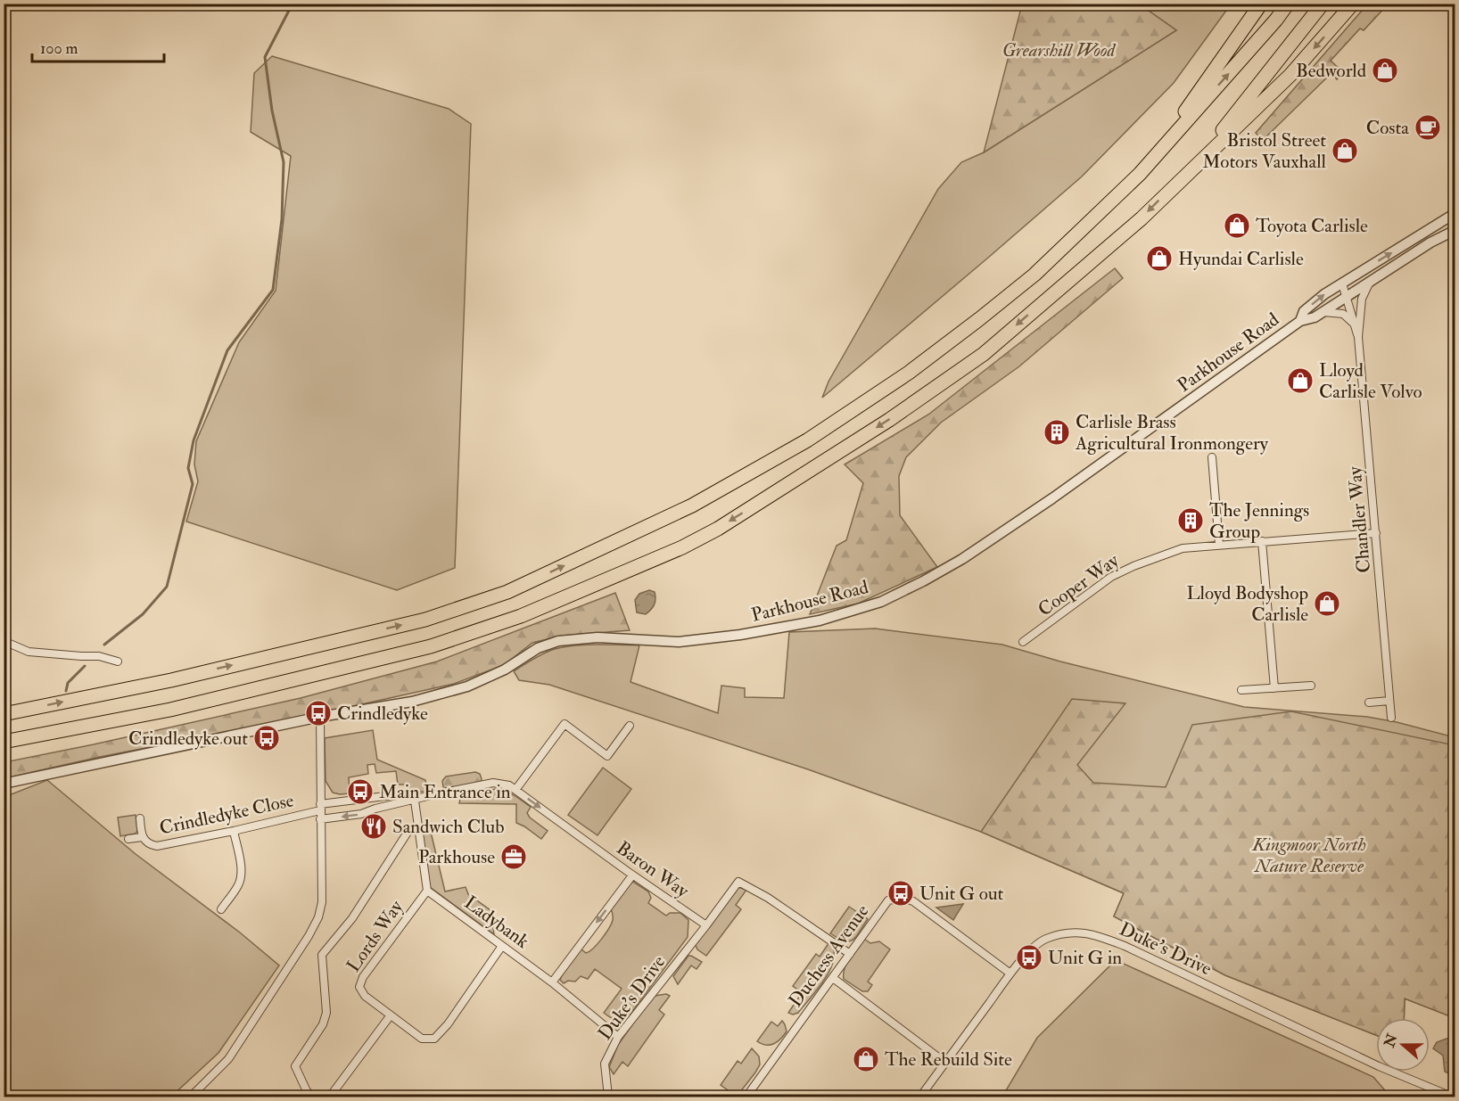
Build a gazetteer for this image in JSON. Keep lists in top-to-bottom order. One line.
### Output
{"streets":{"street":["Parkhouse Road","Chandler Way","Cooper Way","Crindledyke Close","Baron Way","Ladybank","Lords Way","Duke's Drive","Duchess Avenue"]},"crossings":[["Parkhouse Road","Chandler Way"],["Chandler Way","Cooper Way"],["Crindledyke Close","Baron Way"],["Baron Way","Duke's Drive"],["Ladybank","Lords Way"],["Ladybank","Duke's Drive"],["Duke's Drive","Duchess Avenue"]],"parks":["Grearshill Wood","Kingmoor North Nature Reserve"],"places":{"shop":["Bedworld","Bristol Street Motors Vauxhall","Toyota Carlisle","Hyundai Carlisle","Lloyd Carlisle Volvo","Lloyd Bodyshop Carlisle","The Rebuild Site"],"cafe":["Costa"],"building":["Carlisle Brass Agricultural Ironmongery","The Jennings Group"],"bus stop":["Crindledyke","Crindledyke out","Main Entrance in","Unit G out","Unit G in"],"restaurant":["Sandwich Club"],"office":["Parkhouse"]},"scale_bar":"100 m","north":"left"}
